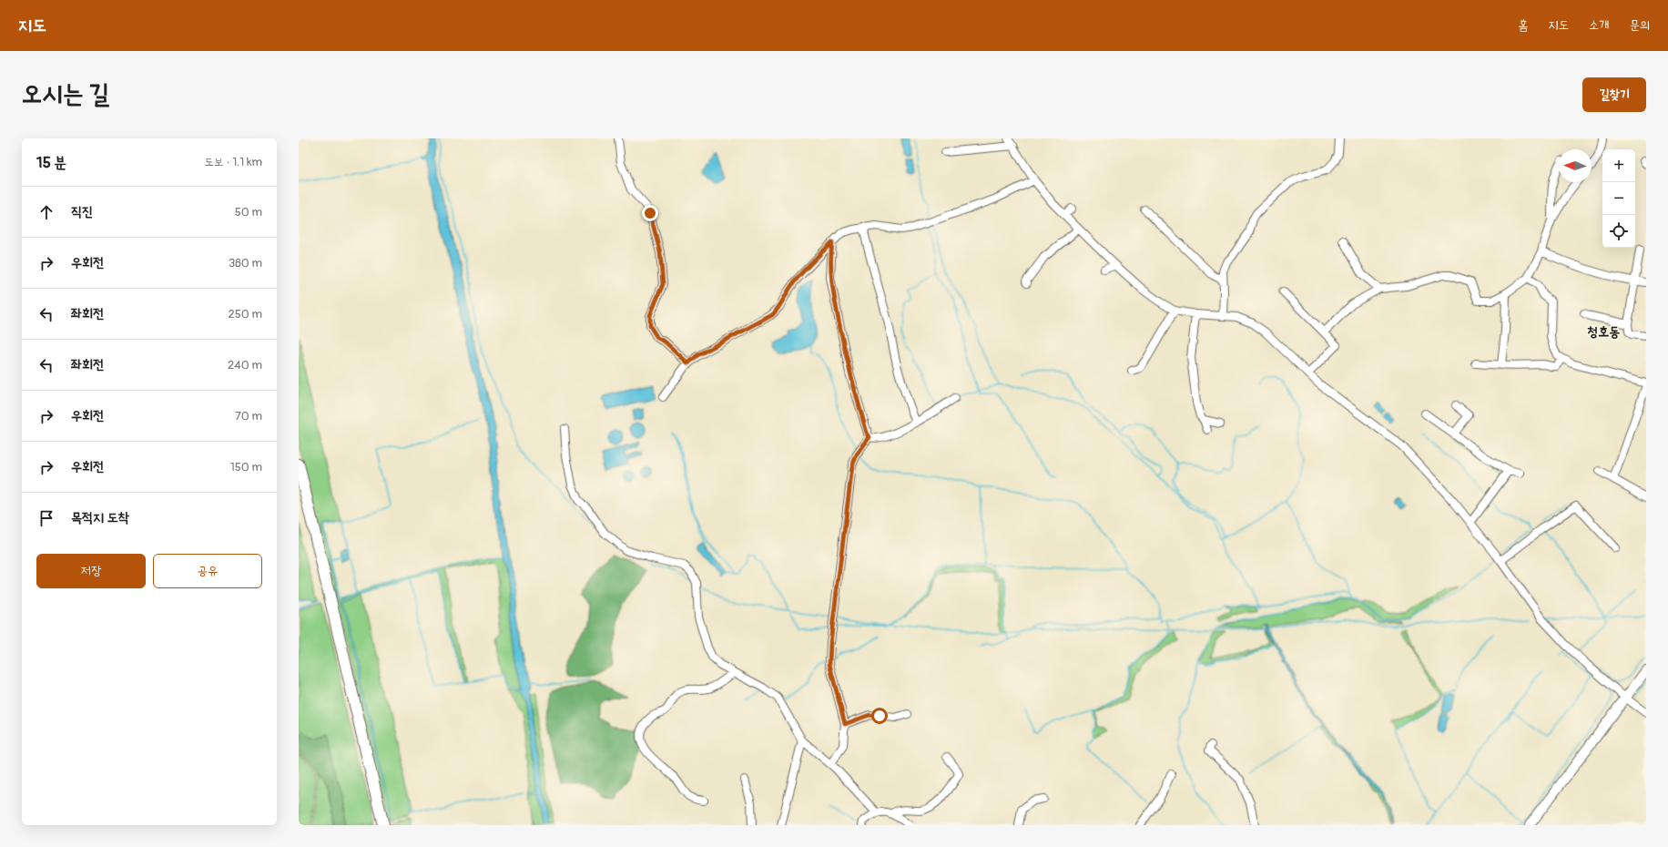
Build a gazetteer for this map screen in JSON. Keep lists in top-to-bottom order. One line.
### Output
{"districts":["청호동"],"north":"left","page":{"header":"지도","nav":["홈","지도","소개","문의"],"buttons":["길찾기",["저장","공유"]],"title":"오시는 길","heading":["15 분","도보 · 1.1 km"],"map_buttons":["+","−"],"list":[["직진","50 m"],["우회전","380 m"],["좌회전","250 m"],["좌회전","240 m"],["우회전","70 m"],["우회전","150 m"],"목적지 도착"]}}
